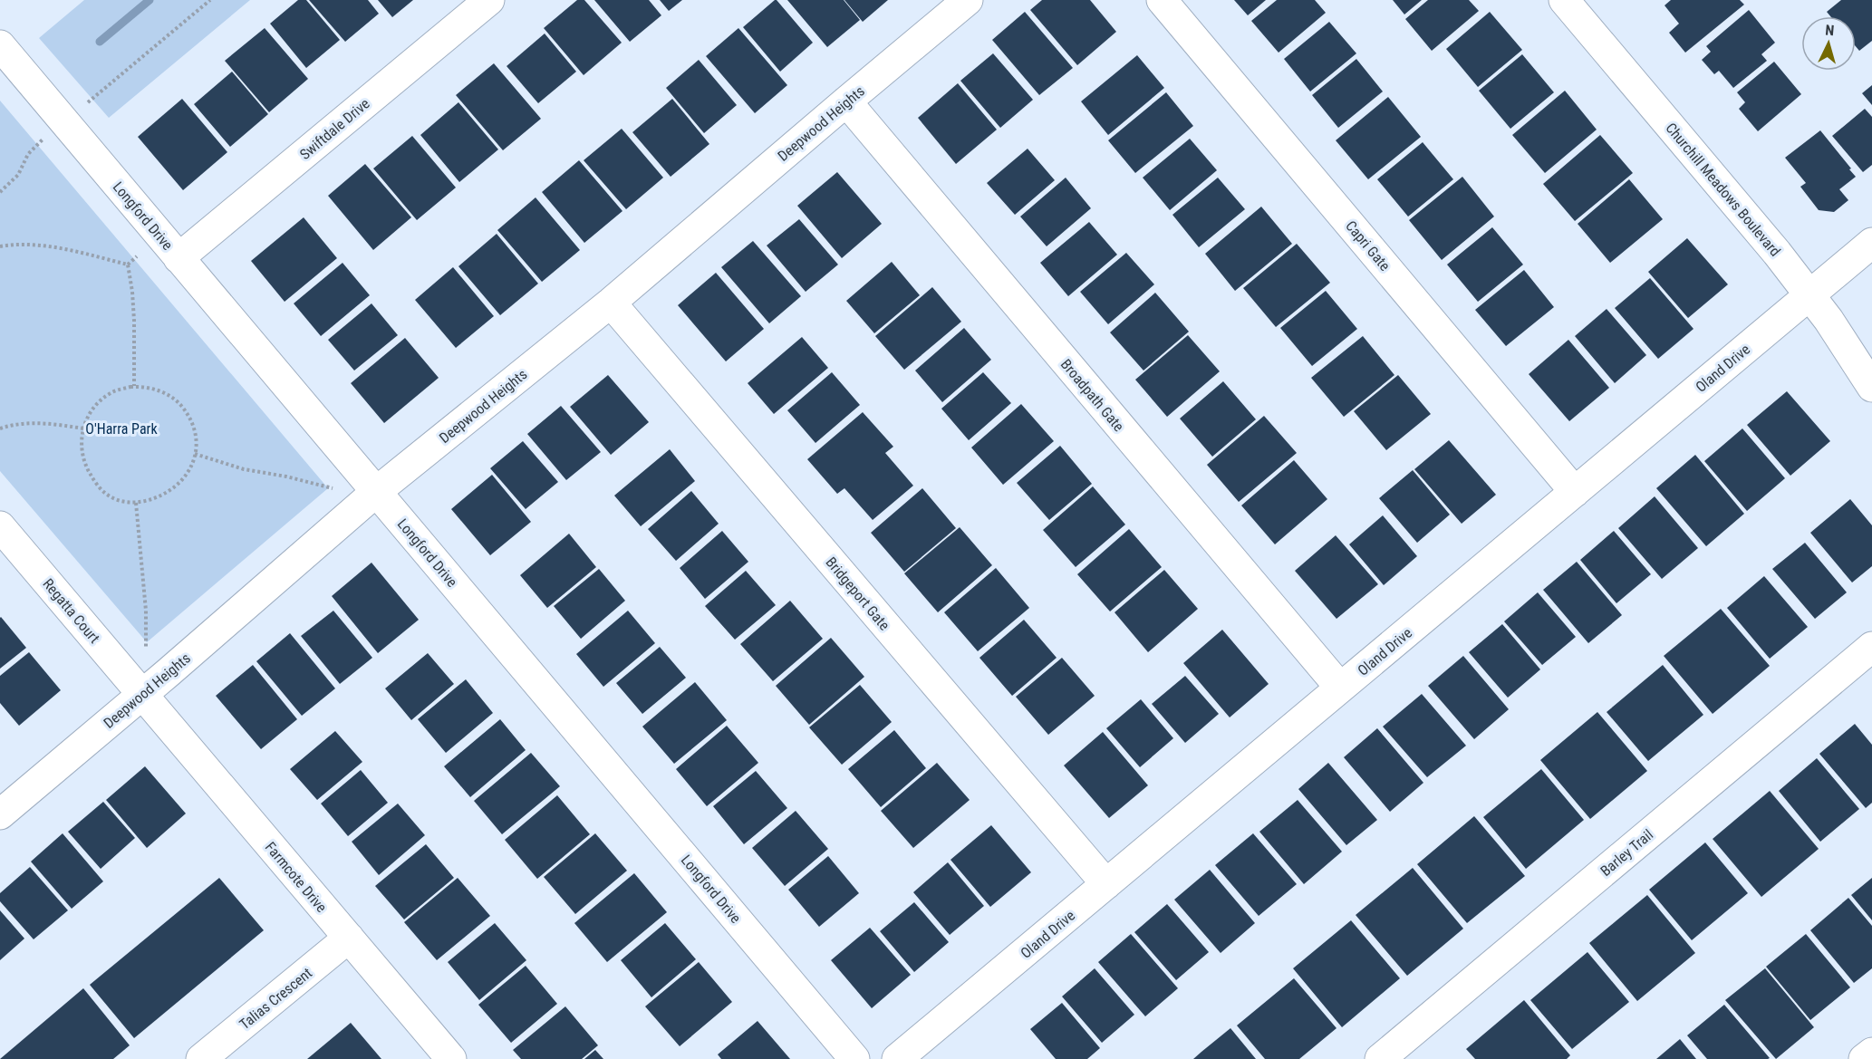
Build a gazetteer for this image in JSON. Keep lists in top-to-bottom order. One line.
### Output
{"streets":{"street":["Deepwood Heights","Swiftdale Drive","Churchill Meadows Boulevard","Longford Drive","Capri Gate","Oland Drive","Broadpath Gate","Bridgeport Gate","Regatta Court","Barley Trail","Farmcote Drive","Talias Crescent"]},"crossings":[["Deepwood Heights","Longford Drive"],["Deepwood Heights","Broadpath Gate"],["Deepwood Heights","Bridgeport Gate"],["Deepwood Heights","Regatta Court"],["Deepwood Heights","Farmcote Drive"],["Swiftdale Drive","Longford Drive"],["Churchill Meadows Boulevard","Oland Drive"],["Capri Gate","Oland Drive"],["Oland Drive","Broadpath Gate"],["Oland Drive","Bridgeport Gate"],["Regatta Court","Farmcote Drive"],["Farmcote Drive","Talias Crescent"]],"parks":["O'Harra Park"],"north":"top"}
